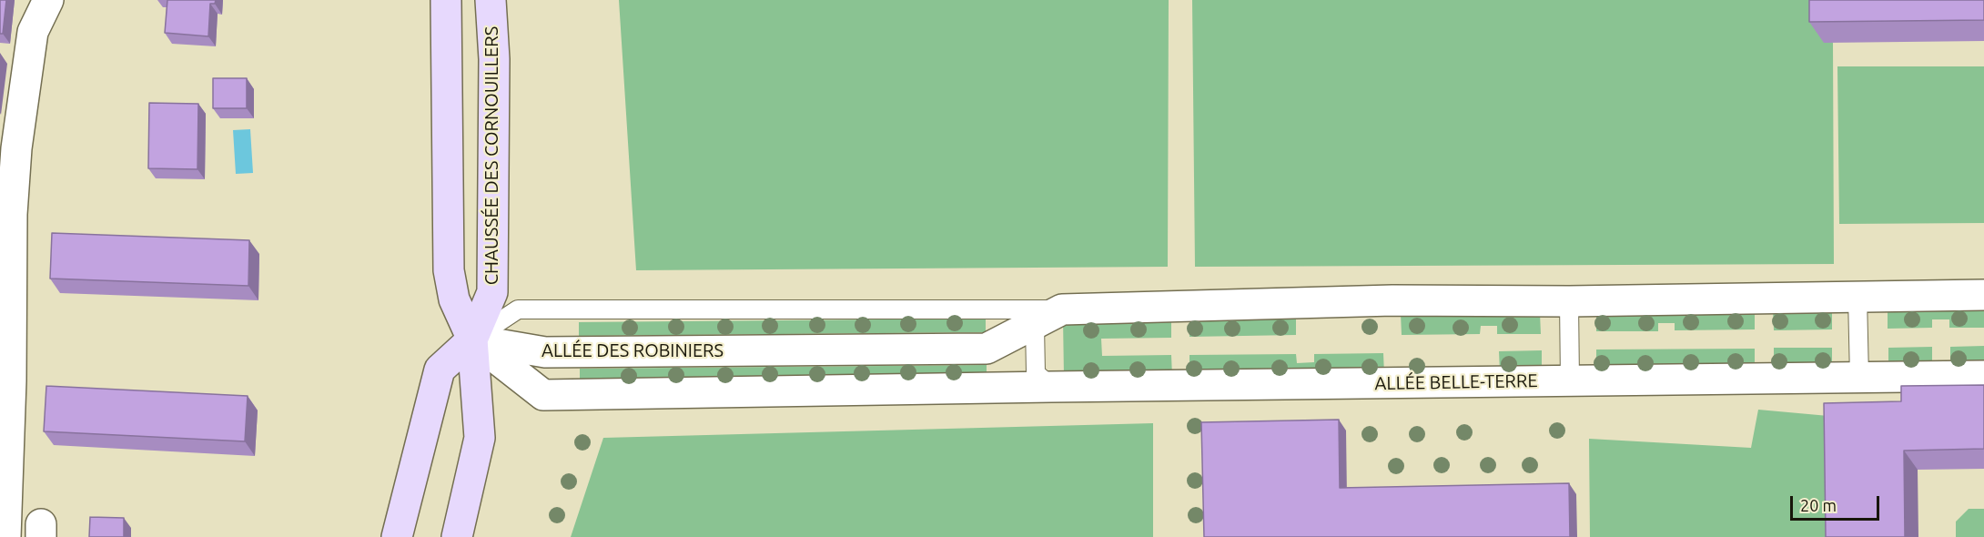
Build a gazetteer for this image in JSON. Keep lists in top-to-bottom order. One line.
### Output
{"streets":{"street":["CHAUSSÉE DES CORNOUILLERS","ALLÉE DES ROBINIERS","ALLÉE BELLE-TERRE"]},"crossings":[["CHAUSSÉE DES CORNOUILLERS","ALLÉE DES ROBINIERS"],["ALLÉE DES ROBINIERS","ALLÉE BELLE-TERRE"]],"scale_bar":"20 m"}
